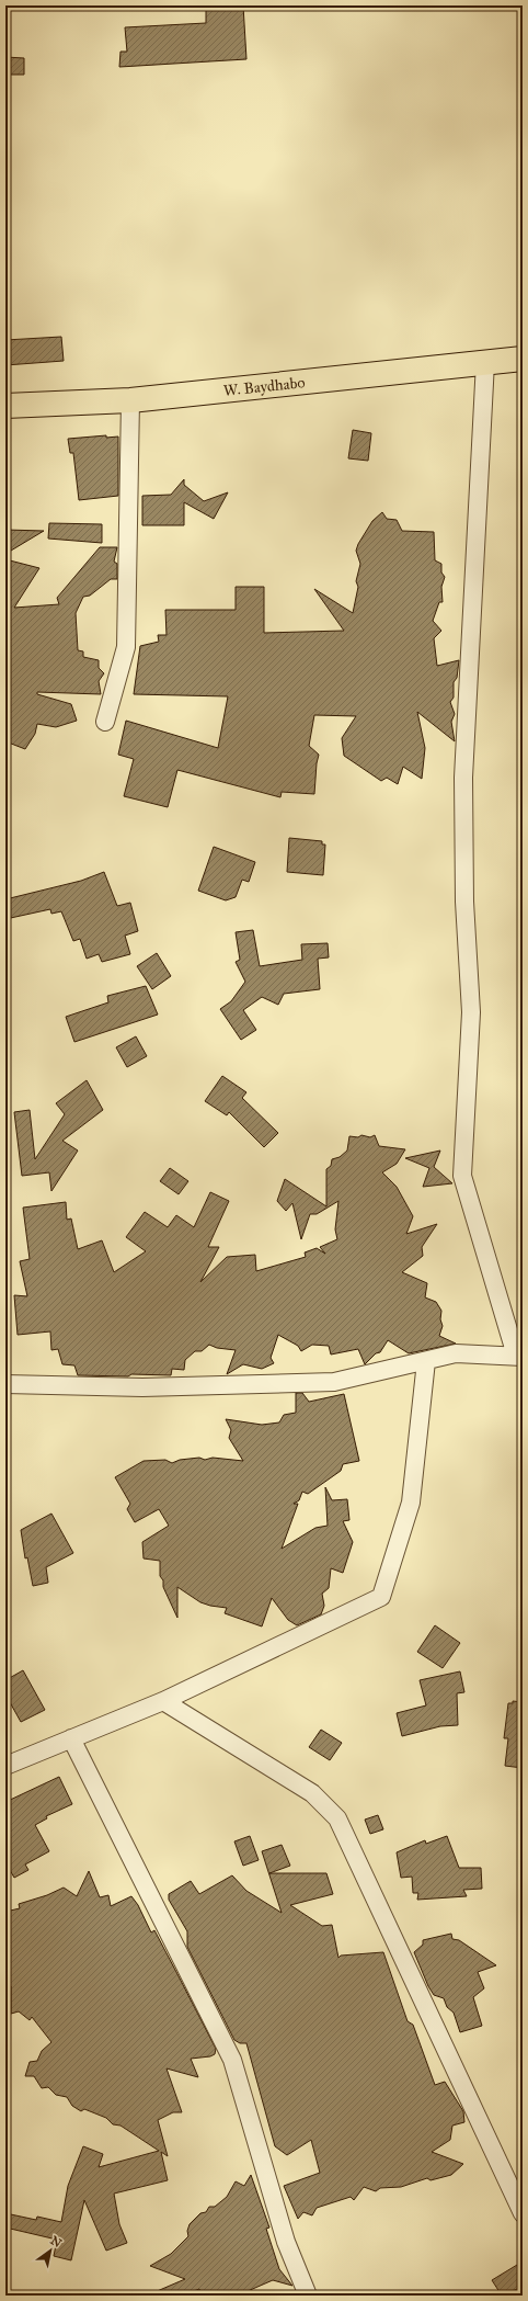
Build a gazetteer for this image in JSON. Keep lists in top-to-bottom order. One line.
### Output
{"streets":{"main road":["W. Baydhabo"]},"north":"top right"}
